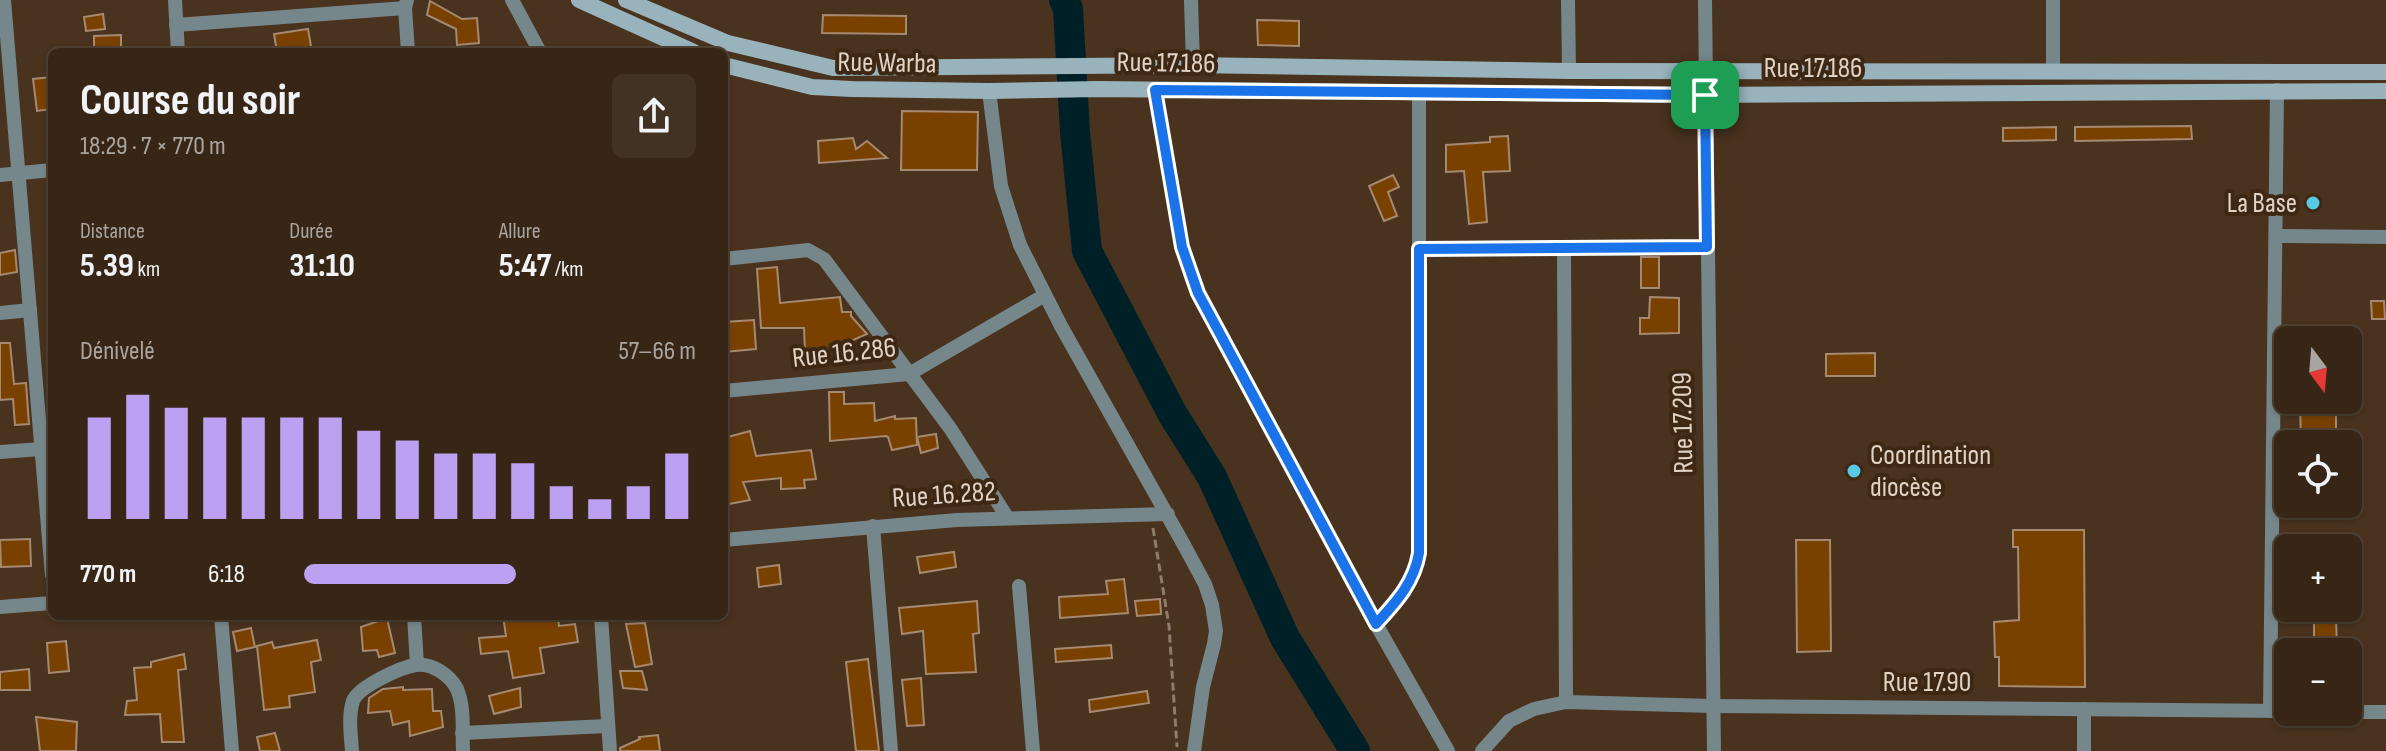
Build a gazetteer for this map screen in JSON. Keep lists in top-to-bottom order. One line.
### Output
{"streets":{"main road":["Rue Warba","Rue 17.186"],"street":["Rue 16.286","Rue 17.209","Rue 16.282","Rue 17.90"]},"crossings":[["Rue Warba","Rue 17.186"],["Rue 17.186","Rue 17.209"],["Rue 17.209","Rue 17.90"]],"places":["La Base","Coordination diocèse"],"north":"bottom","page":{"heading":["Course du soir","18:29 · 7 × 770 m"],"stats":[["Distance","5.39 km"],["Durée","31:10"],["Allure","5:47 /km"]],"chart":["Dénivelé","57–66 m"],"map_buttons":["+","−"],"list":[{"name":"770 m","note":"6:18"}]}}
